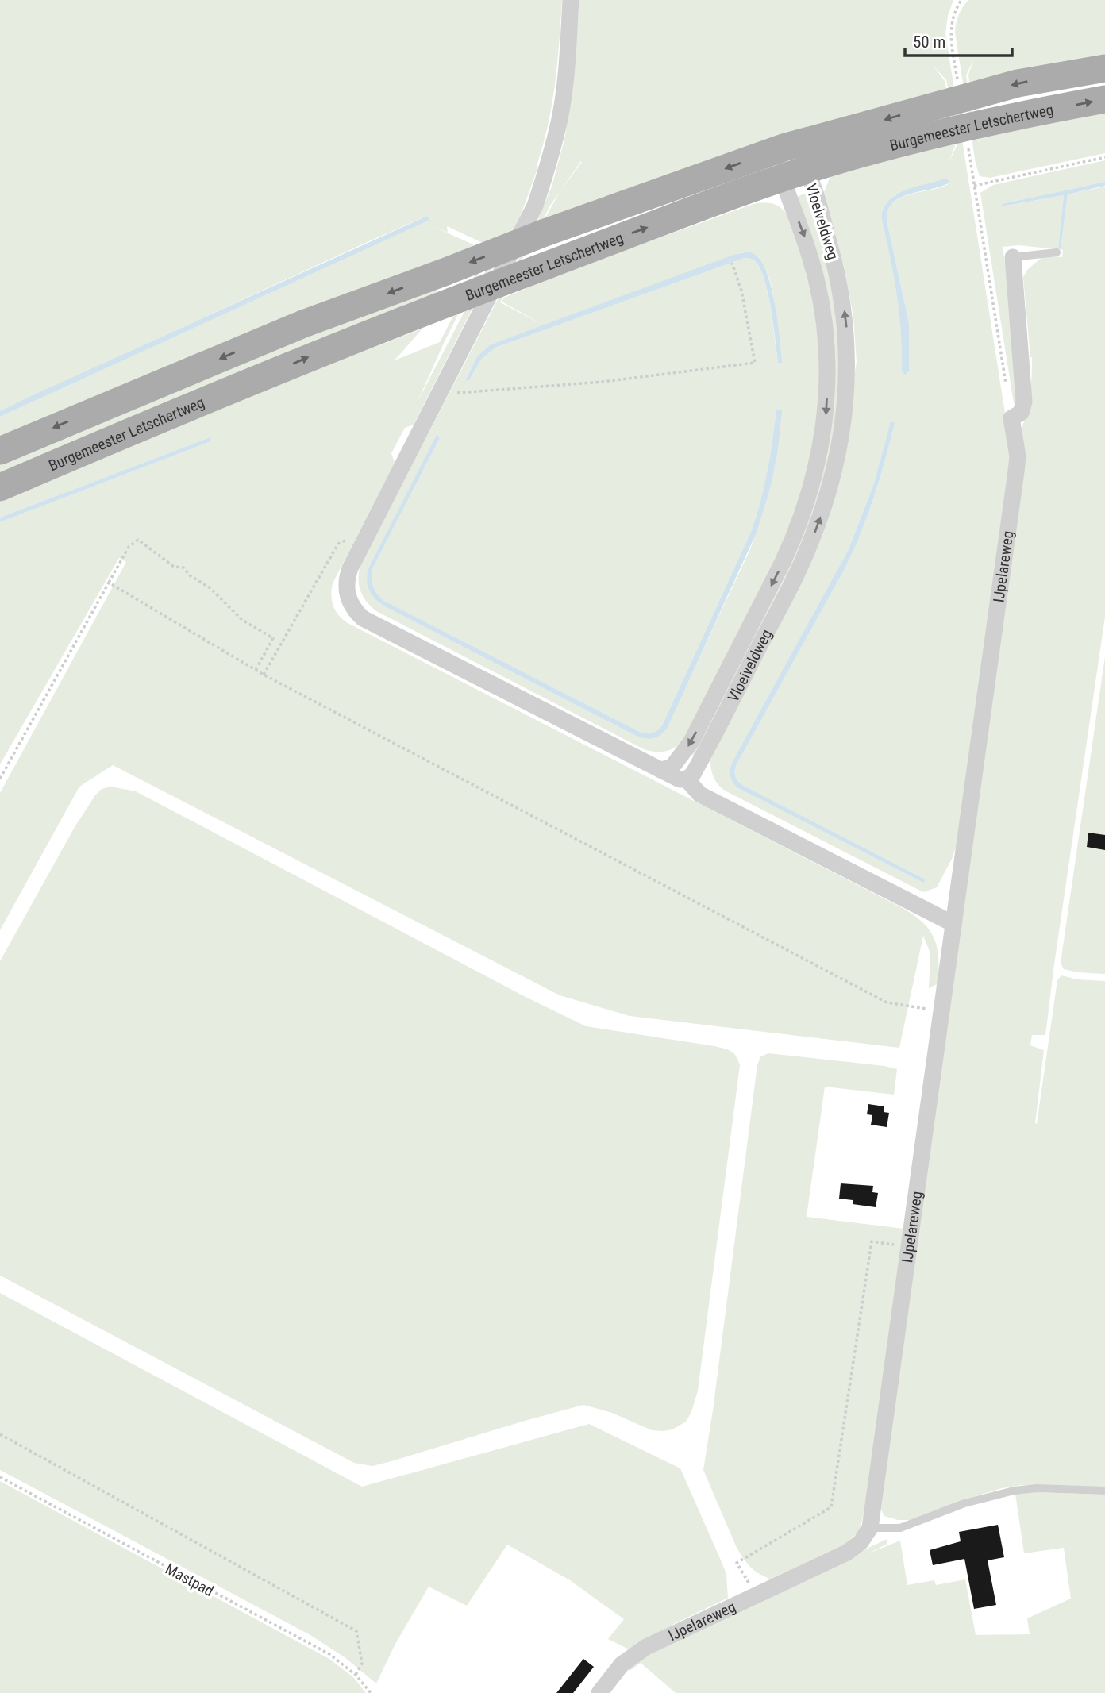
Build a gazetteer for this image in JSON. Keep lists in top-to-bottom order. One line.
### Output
{"streets":{"main road":["Burgemeester Letschertweg"],"street":["Vloeiveldweg","IJpelareweg"],"path":["Mastpad"]},"crossings":[["Burgemeester Letschertweg","Vloeiveldweg"]],"scale_bar":"50 m"}
